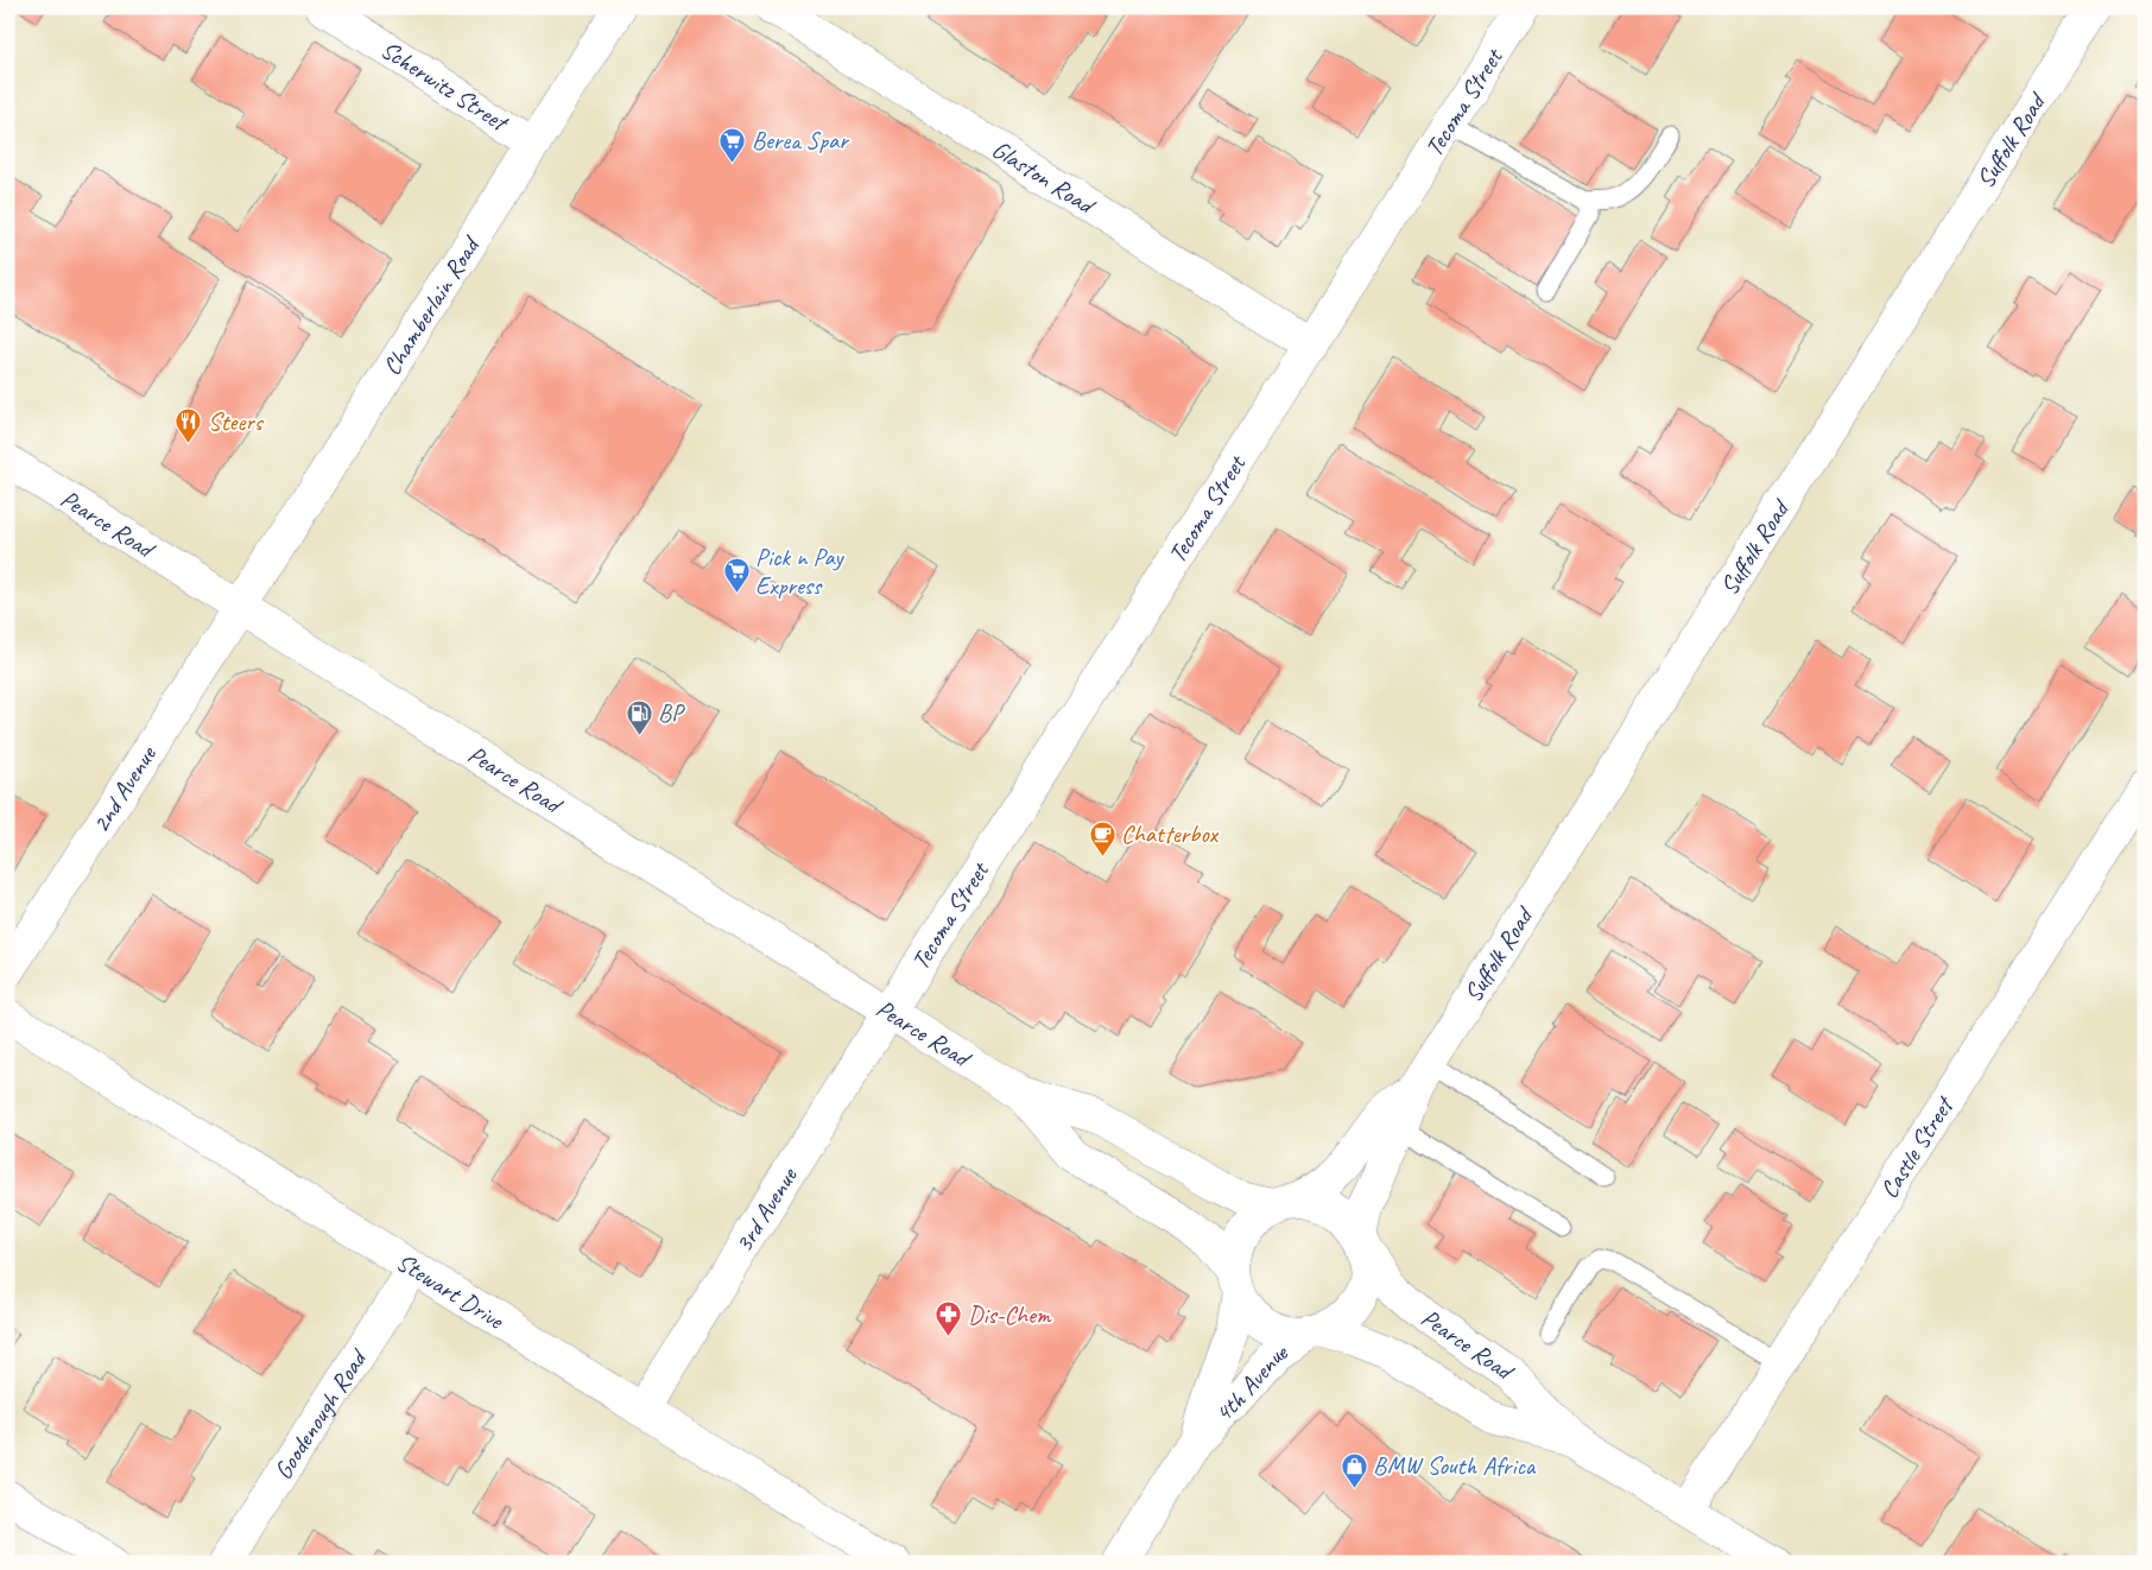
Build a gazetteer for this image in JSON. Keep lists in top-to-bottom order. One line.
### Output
{"streets":{"street":["Scherwitz Street","Tecoma Street","Suffolk Road","Glaston Road","Chamberlain Road","Pearce Road","2nd Avenue","Castle Street","3rd Avenue","Stewart Drive","4th Avenue","Goodenough Road"]},"crossings":[["Scherwitz Street","Chamberlain Road"],["Tecoma Street","Glaston Road"],["Tecoma Street","Pearce Road"],["Tecoma Street","3rd Avenue"],["Suffolk Road","Pearce Road"],["Suffolk Road","4th Avenue"],["Chamberlain Road","Pearce Road"],["Chamberlain Road","2nd Avenue"],["Pearce Road","2nd Avenue"],["Pearce Road","Castle Street"],["Pearce Road","3rd Avenue"],["Pearce Road","4th Avenue"],["3rd Avenue","Stewart Drive"],["Stewart Drive","Goodenough Road"]],"places":{"supermarket":["Berea Spar","Pick n Pay Express"],"restaurant":["Steers"],"fuel station":["BP"],"cafe":["Chatterbox"],"pharmacy":["Dis-Chem"],"shop":["BMW South Africa"]}}
